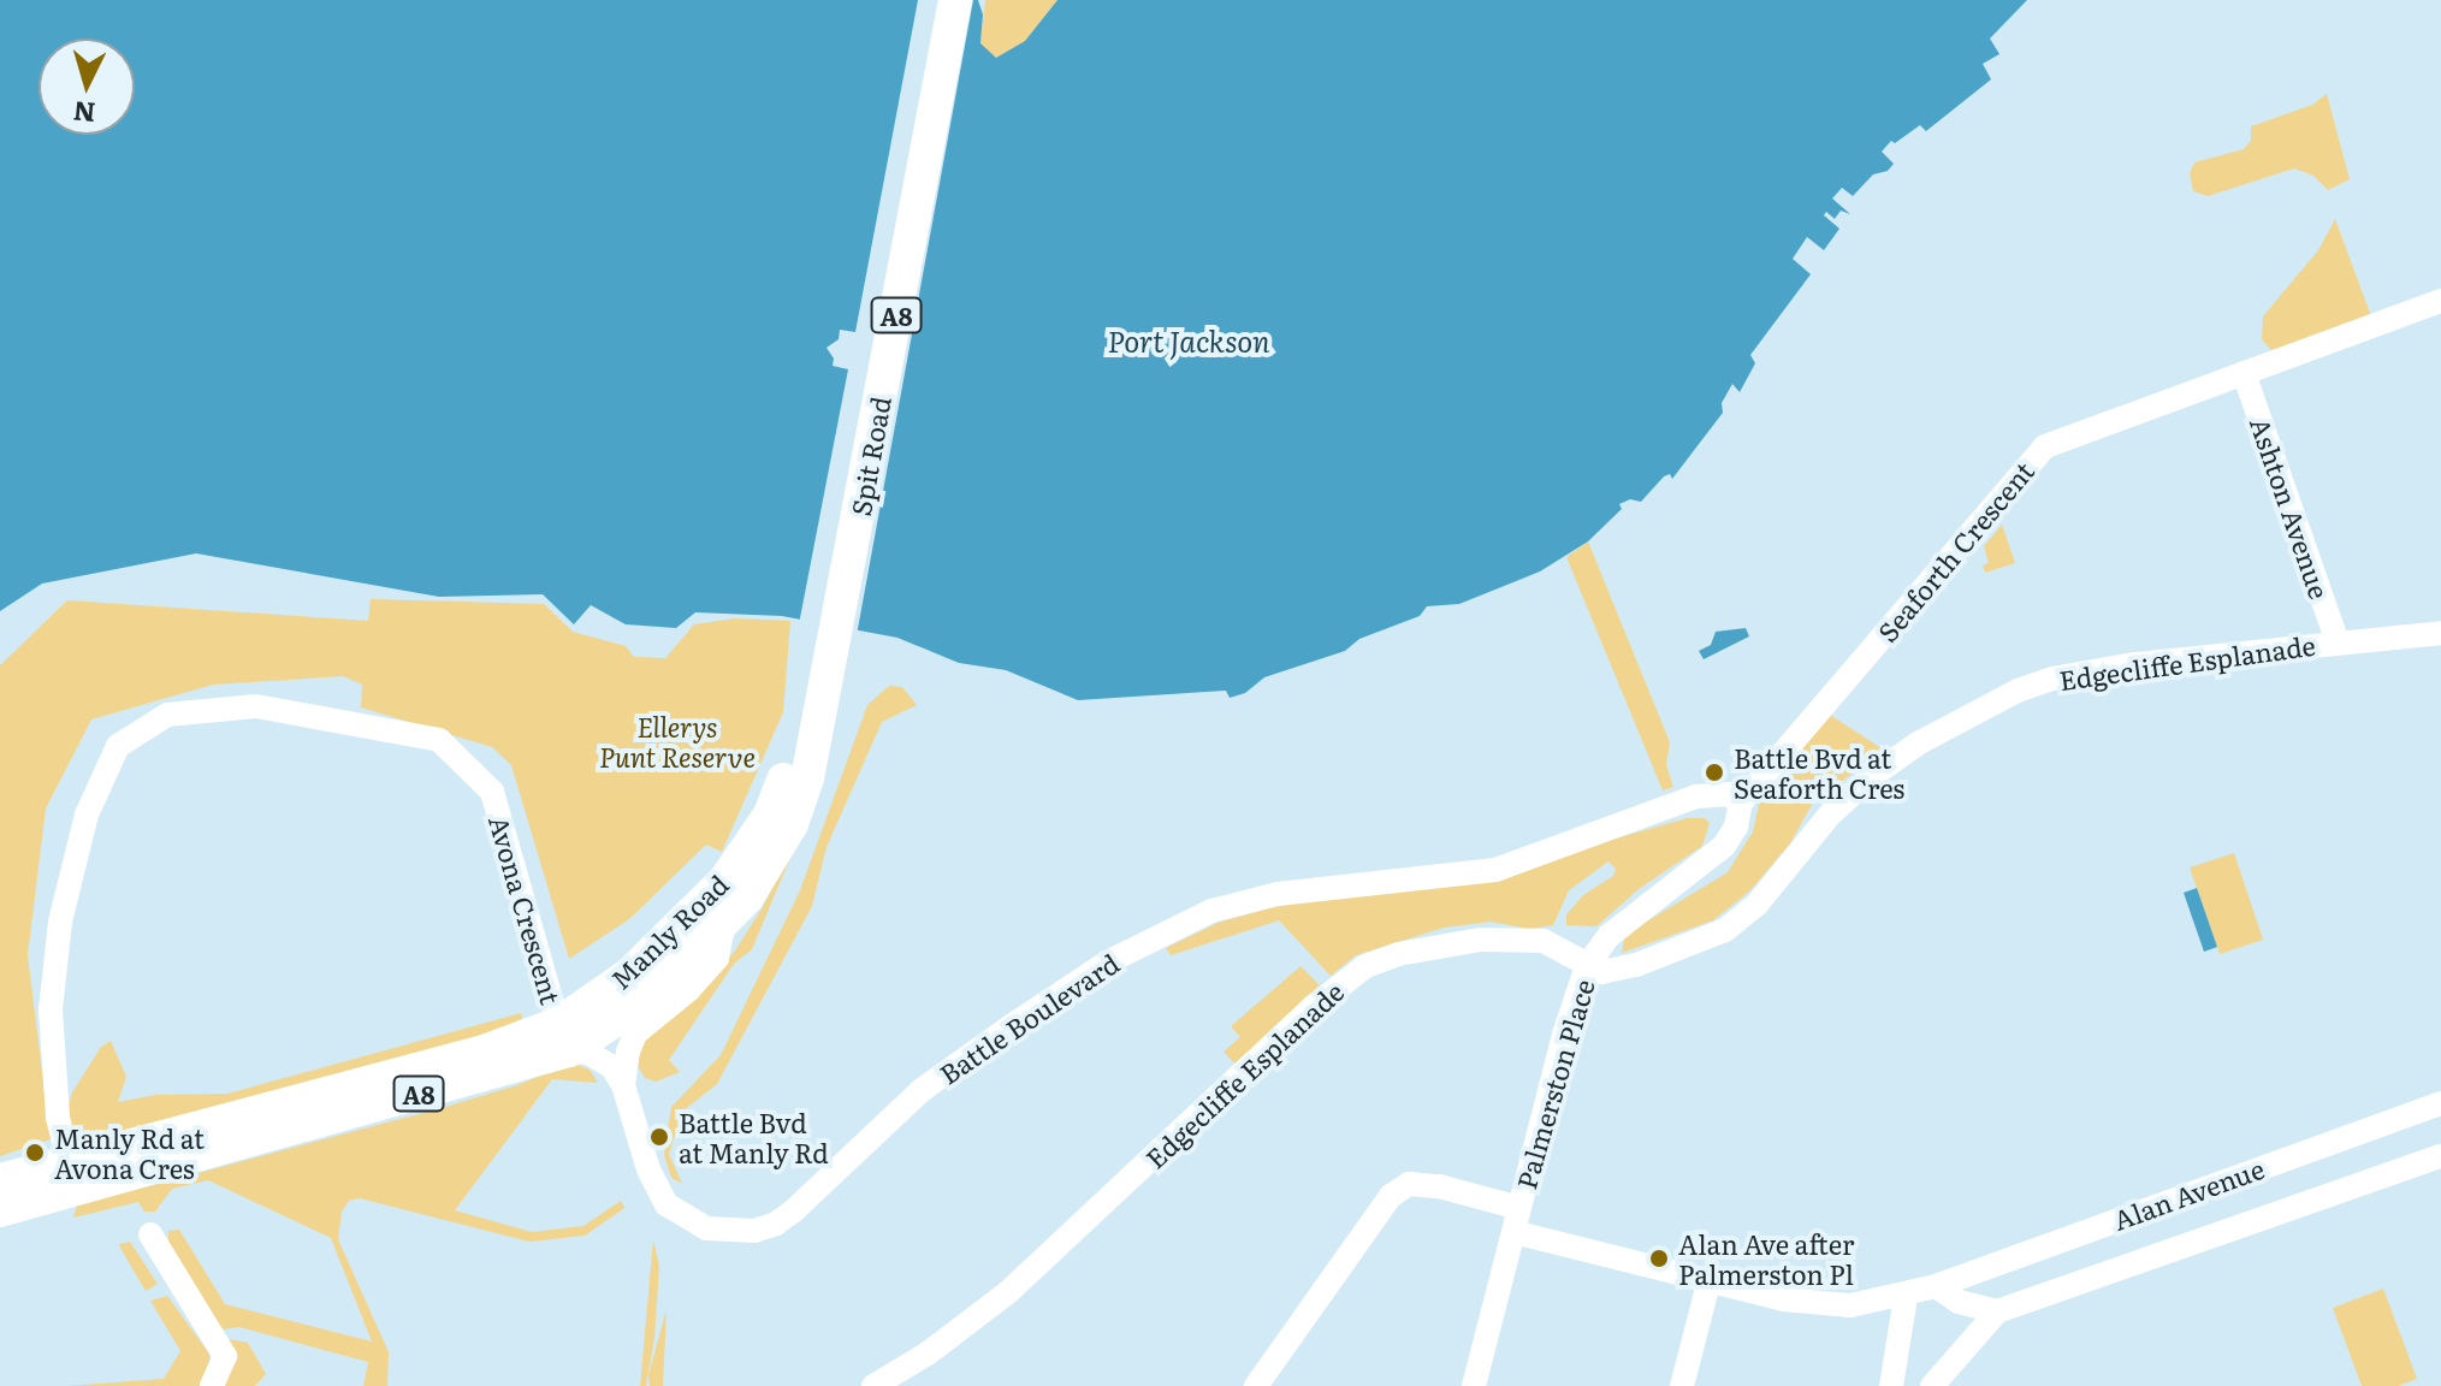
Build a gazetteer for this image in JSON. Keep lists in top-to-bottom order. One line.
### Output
{"streets":{"highway":["A8","Spit Road","Manly Road"],"street":["Ashton Avenue","Seaforth Crescent","Edgecliffe Esplanade","Avona Crescent","Battle Boulevard","Palmerston Place","Alan Avenue"]},"crossings":[["Spit Road","Manly Road"],["Ashton Avenue","Seaforth Crescent"],["Ashton Avenue","Edgecliffe Esplanade"],["Seaforth Crescent","Battle Boulevard"],["Seaforth Crescent","Palmerston Place"],["Edgecliffe Esplanade","Palmerston Place"],["Avona Crescent","Manly Road"],["Manly Road","Battle Boulevard"],["Battle Boulevard","Palmerston Place"],["Palmerston Place","Alan Avenue"]],"water":["Port Jackson"],"parks":["Ellerys Punt Reserve"],"places":["Battle Bvd at Seaforth Cres","Battle Bvd at Manly Rd","Manly Rd at Avona Cres","Alan Ave after Palmerston Pl"],"north":"bottom"}
